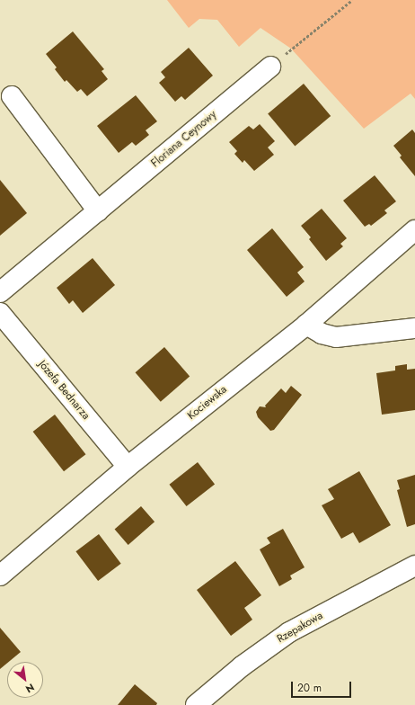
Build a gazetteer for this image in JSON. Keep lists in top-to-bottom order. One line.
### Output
{"streets":{"street":["Floriana Ceynowy","Józefa Bednarza","Kociewska","Rzepakowa"]},"crossings":[["Józefa Bednarza","Kociewska"]],"scale_bar":"20 m","north":"bottom right"}
